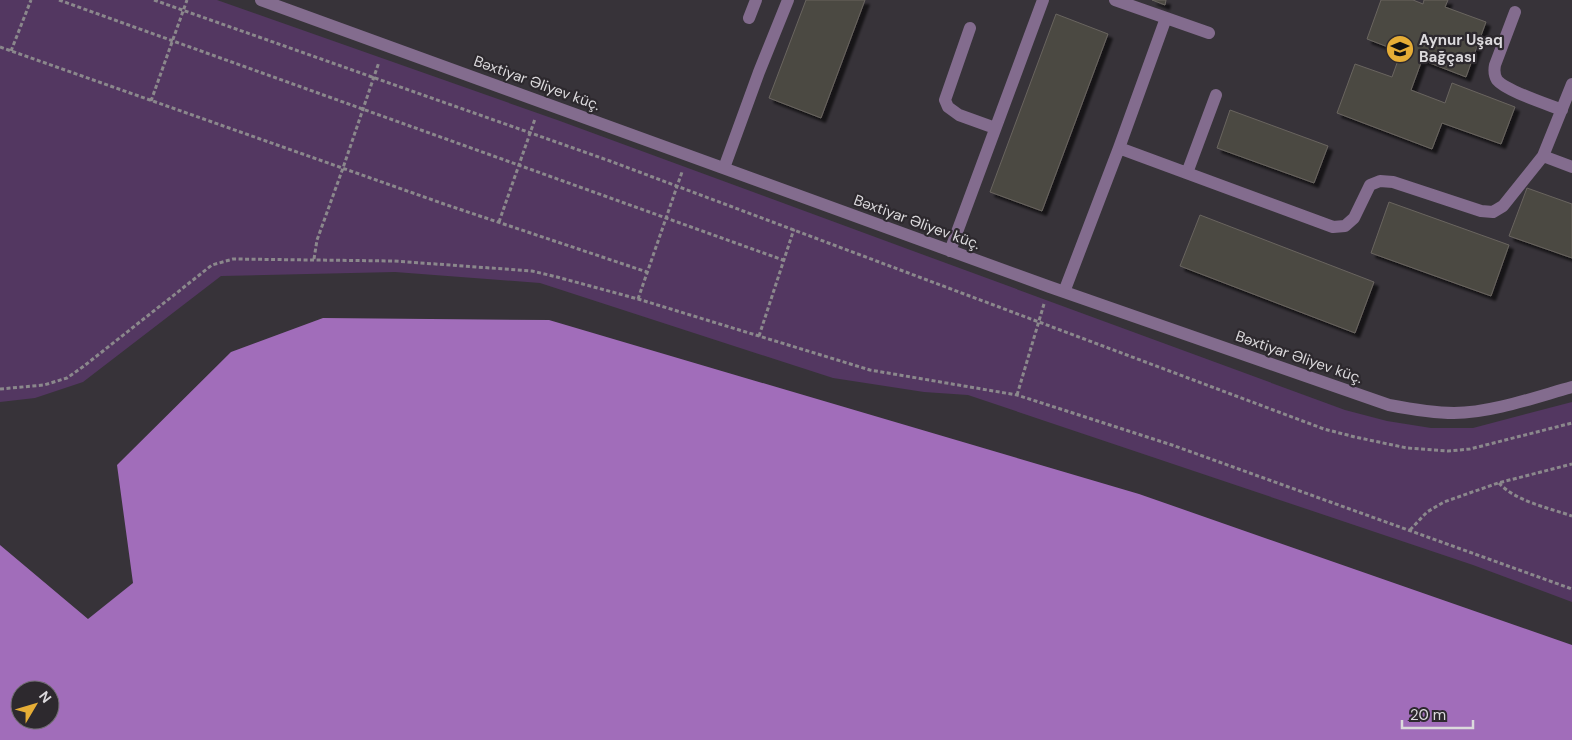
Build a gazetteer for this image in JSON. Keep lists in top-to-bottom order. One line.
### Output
{"streets":{"street":["Bəxtiyar Əliyev küç."]},"places":{"school or university":["Aynur Uşaq Bağçası"]},"scale_bar":"20 m","north":"top right"}
